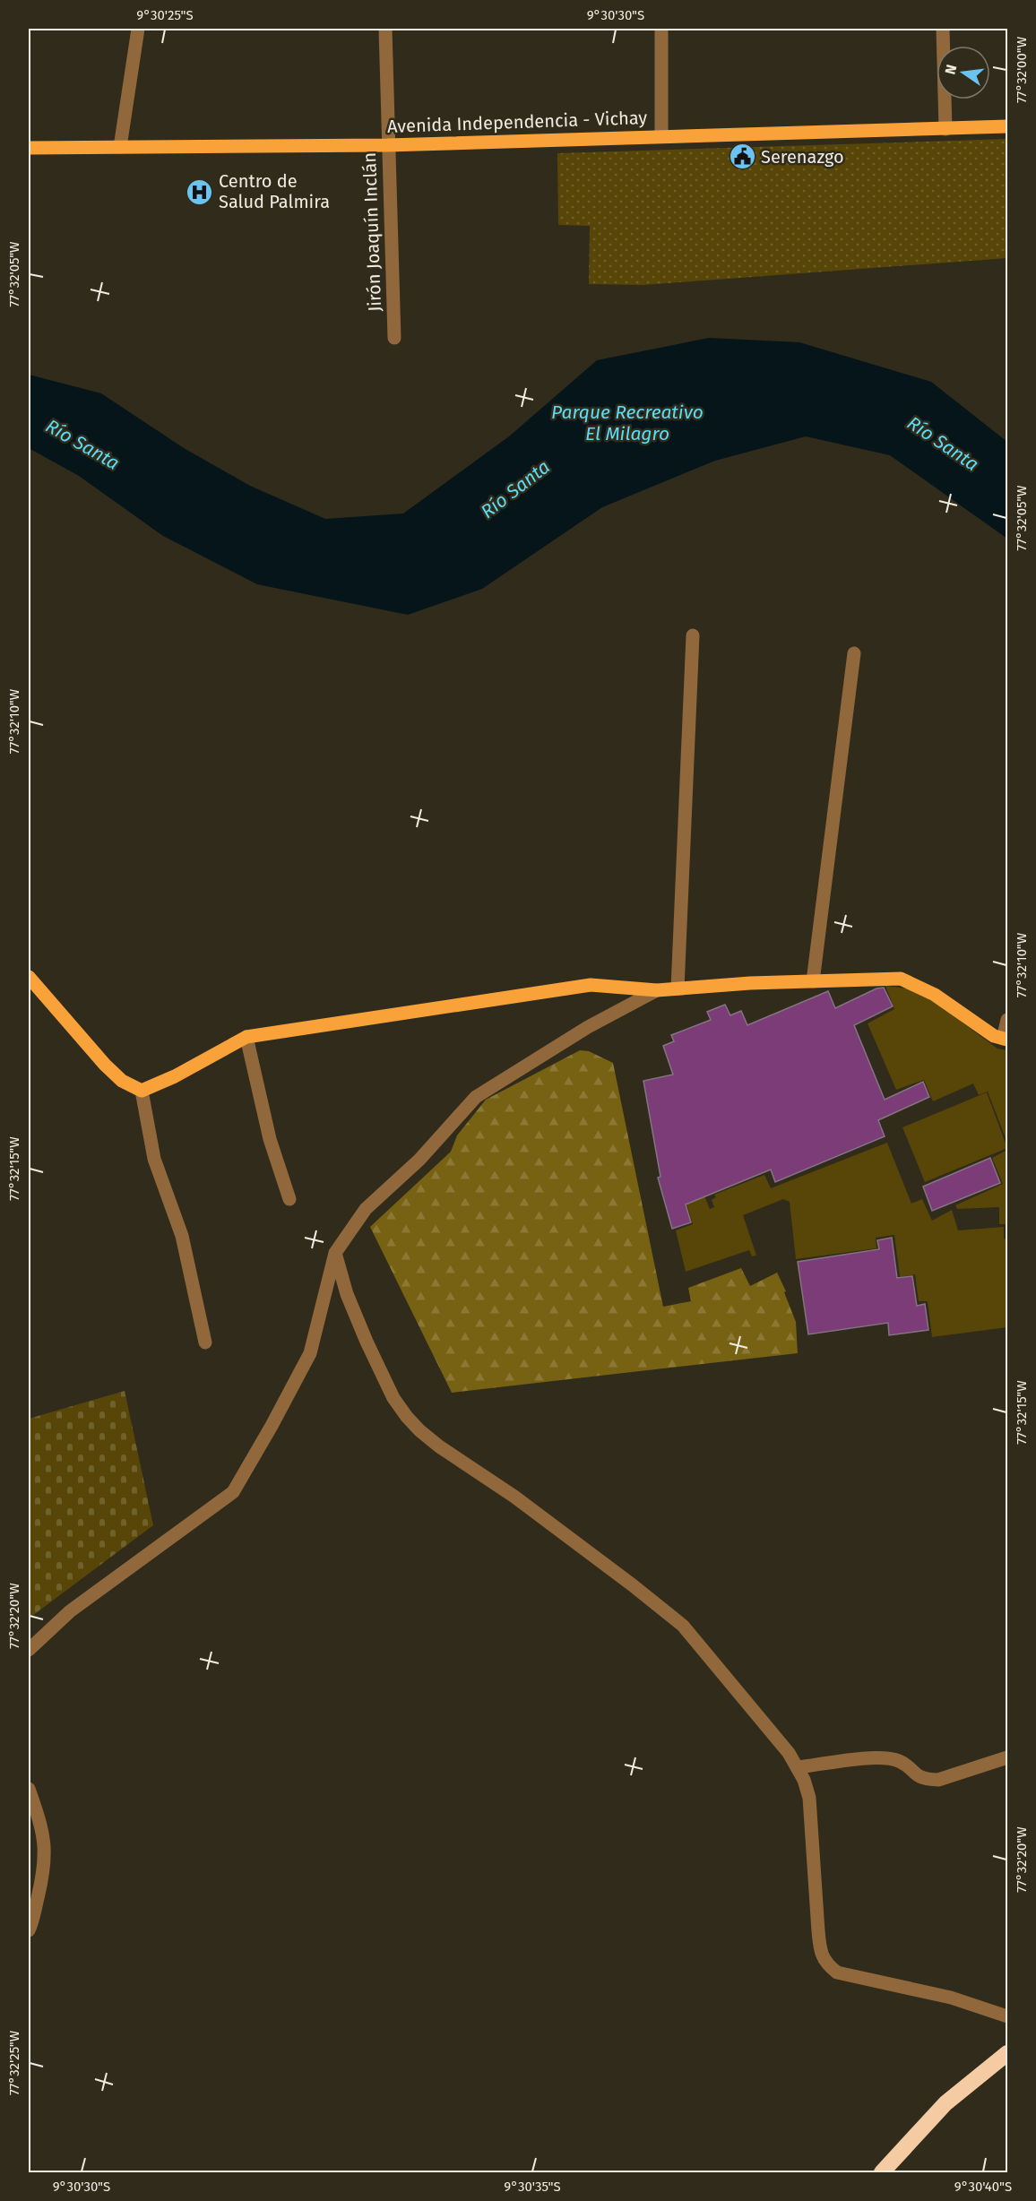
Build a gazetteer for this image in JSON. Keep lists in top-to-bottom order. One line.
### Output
{"streets":{"main road":["Avenida Independencia - Vichay"],"street":["Jirón Joaquín Inclán"]},"crossings":[["Avenida Independencia - Vichay","Jirón Joaquín Inclán"]],"water":["Parque Recreativo El Milagro","Río Santa"],"places":{"public building":["Serenazgo"],"hospital":["Centro de Salud Palmira"]},"north":"left","coordinates":["9°30'25\"S","9°30'30\"S","77°32'00\"W","77°32'05\"W","77°32'10\"W","77°32'15\"W","77°32'20\"W","77°32'25\"W","9°30'35\"S","9°30'40\"S"]}
